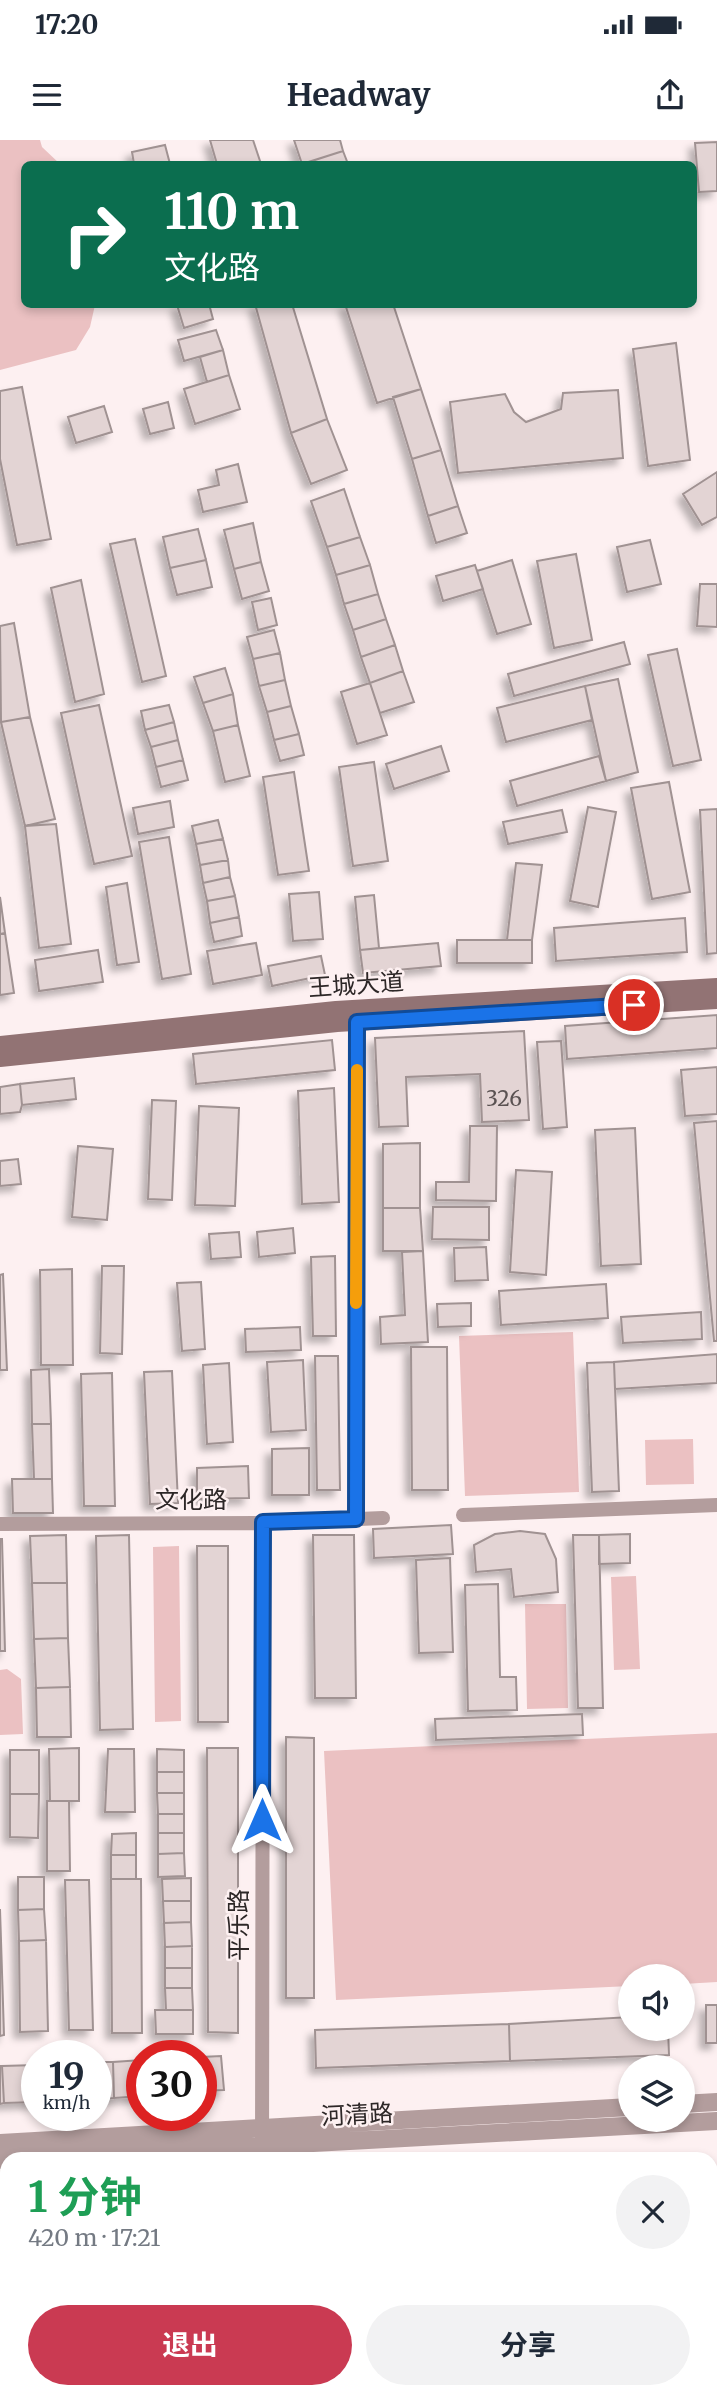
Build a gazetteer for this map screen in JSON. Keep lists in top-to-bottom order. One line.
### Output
{"streets":{"main road":["王城大道"],"street":["文化路","平乐路","河清路"]},"crossings":[["文化路","平乐路"],["平乐路","河清路"]],"house_numbers":["326"],"page":{"status":"17:20","header":"Headway","turn":["110 m","文化路"],"speed":"19 km/h","limit":"30","heading":["1 分钟","420 m · 17:21"],"buttons":["退出","分享"]}}
